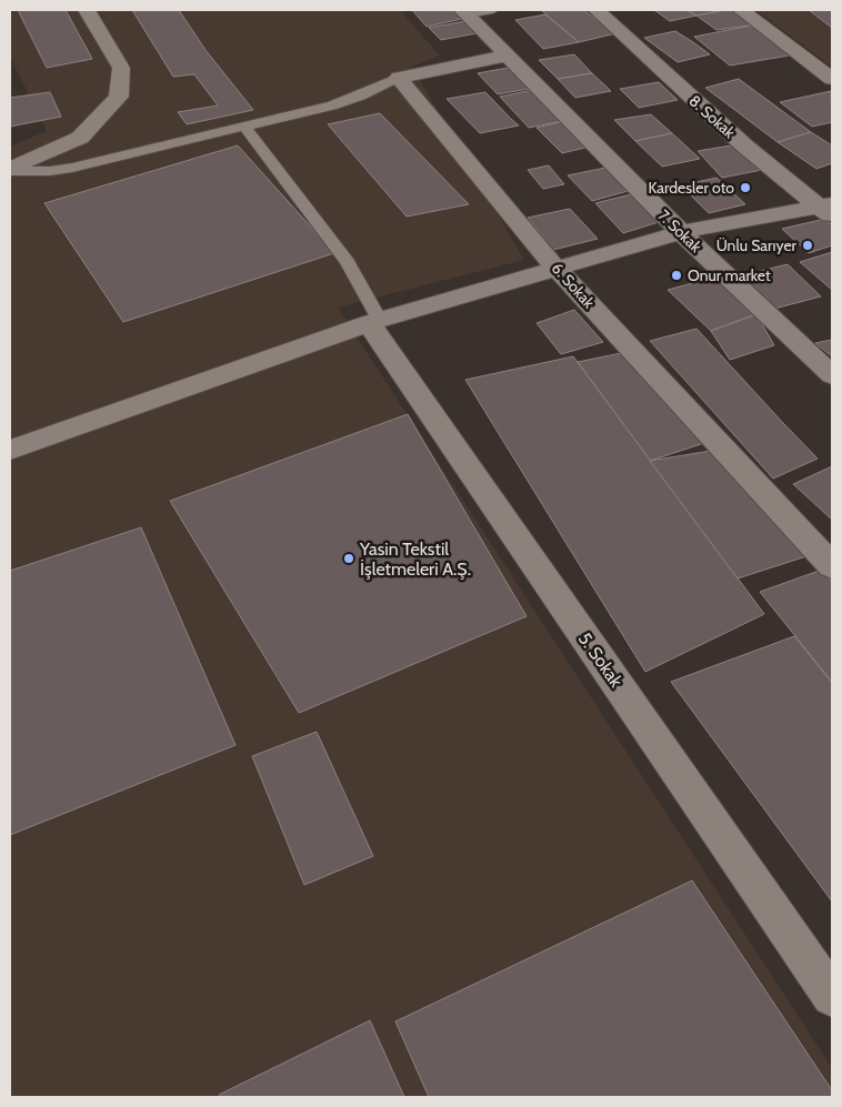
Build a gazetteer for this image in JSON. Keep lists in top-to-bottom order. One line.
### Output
{"streets":{"street":["8. Sokak","7. Sokak","6. Sokak","5. Sokak"]},"places":["Kardesler oto","Ünlu Sarıyer","Onur market","Yasin Tekstil İşletmeleri A.Ş."]}
